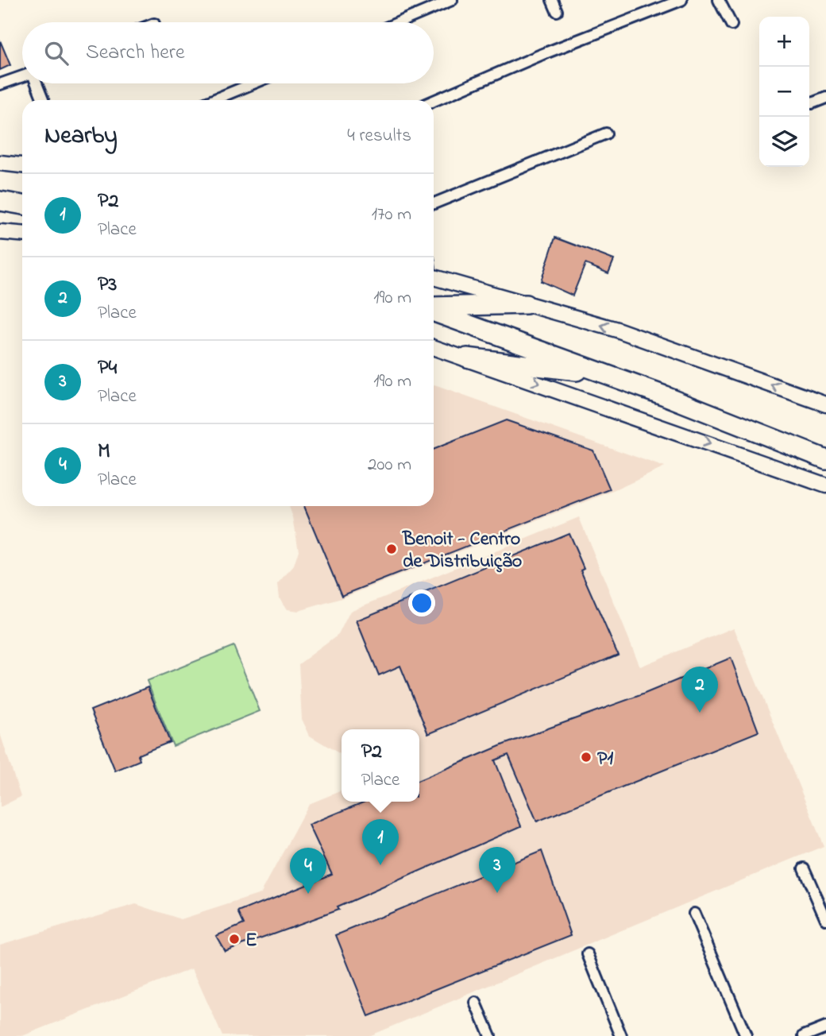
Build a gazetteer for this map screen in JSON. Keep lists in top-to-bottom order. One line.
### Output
{"places":["Benoit - Centro de Distribuição","P1","E"],"page":{"map_buttons":["+","−"],"search":"Search here","heading":["Nearby","4 results"],"list":[{"mark":"1","name":"P2","note":"Place","value":"170 m"},{"mark":"2","name":"P3","note":"Place","value":"190 m"},{"mark":"3","name":"P4","note":"Place","value":"190 m"},{"mark":"4","name":"M","note":"Place","value":"200 m"}],"pins":["2","1","3","4"],"popup":["P2","Place"]}}
